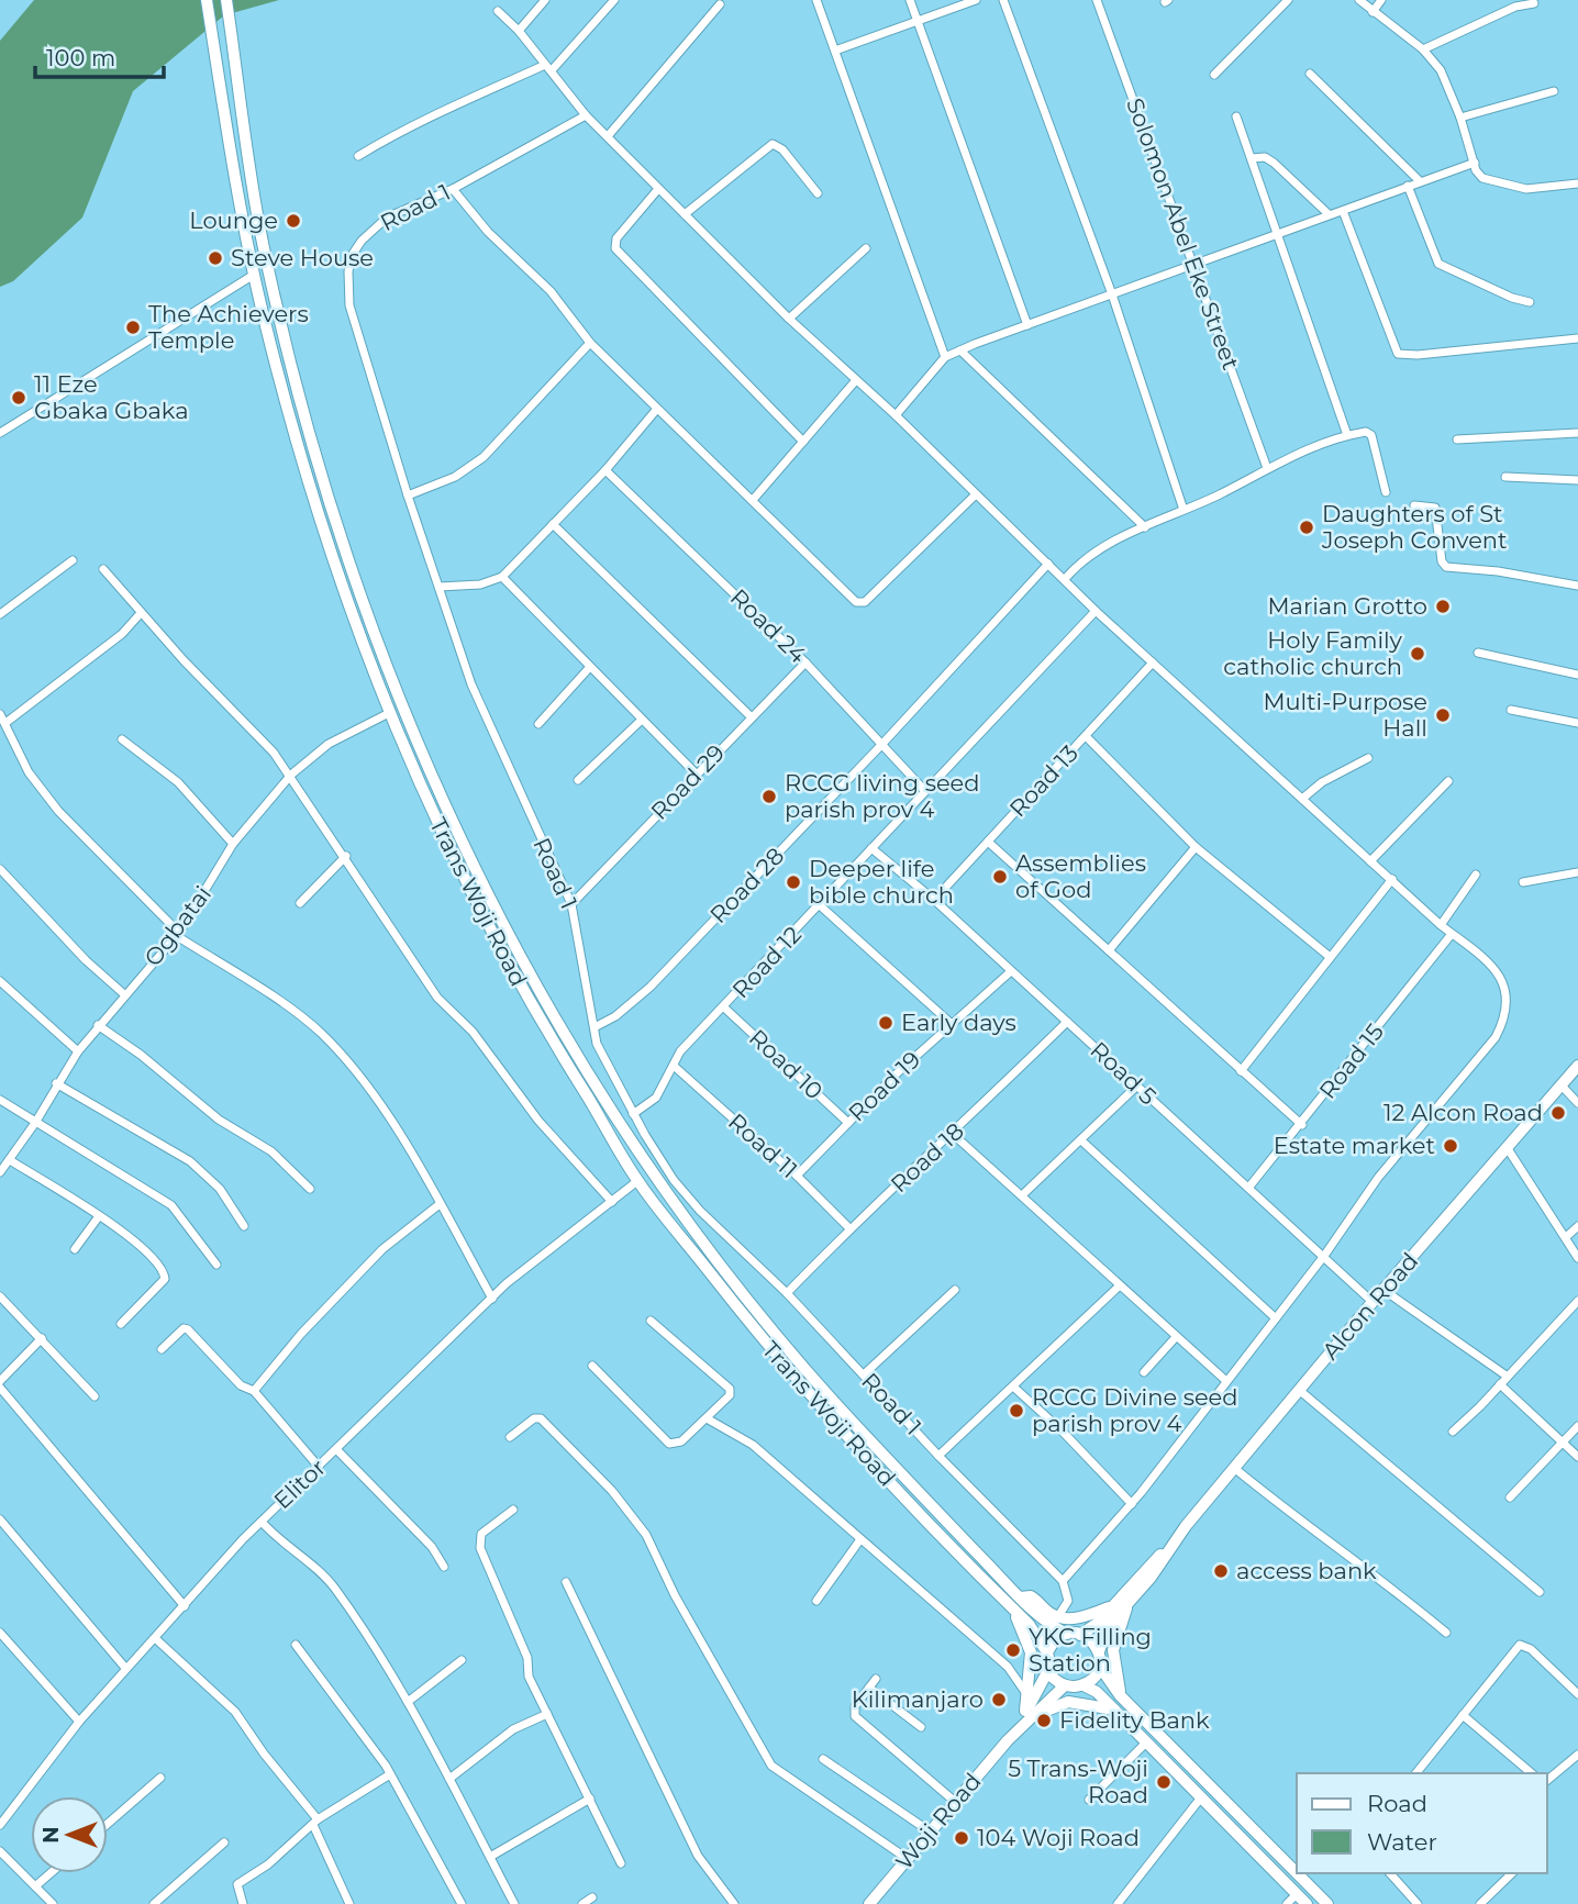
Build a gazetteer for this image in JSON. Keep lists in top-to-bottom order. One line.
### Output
{"streets":{"main road":["Trans Woji Road","Alcon Road","Woji Road"],"street":["Road 1","Solomon Abel Eke Street","Road 24","Road 13","Road 29","Road 28","Ogbatai","Road 12","Road 15","Road 10","Road 5","Road 19","Road 11","Road 18","Elitor"]},"crossings":[["Road 1","Road 29"],["Road 1","Road 28"],["Road 1","Road 12"],["Road 1","Road 18"],["Road 24","Road 29"],["Road 24","Road 28"],["Road 24","Road 12"],["Road 13","Road 5"],["Trans Woji Road","Ogbatai"],["Trans Woji Road","Elitor"],["Trans Woji Road","Woji Road"],["Road 12","Road 10"],["Road 12","Road 5"],["Road 12","Road 11"],["Road 15","Road 5"],["Road 10","Road 19"],["Road 5","Road 19"],["Road 5","Road 18"],["Road 5","Alcon Road"],["Road 19","Road 11"],["Road 11","Road 18"]],"places":["Lounge","Steve House","The Achievers Temple","11 Eze Gbaka Gbaka","Daughters of St Joseph Convent","Marian Grotto","Holy Family catholic church","Multi-Purpose Hall","RCCG living seed parish prov 4","Assemblies of God","Deeper life bible church","Early days","12 Alcon Road","Estate market","RCCG Divine seed parish prov 4","access bank","YKC Filling Station","Kilimanjaro","Fidelity Bank","5 Trans-Woji Road","104 Woji Road"],"legend":["Road","Water"],"scale_bar":"100 m","north":"left"}
